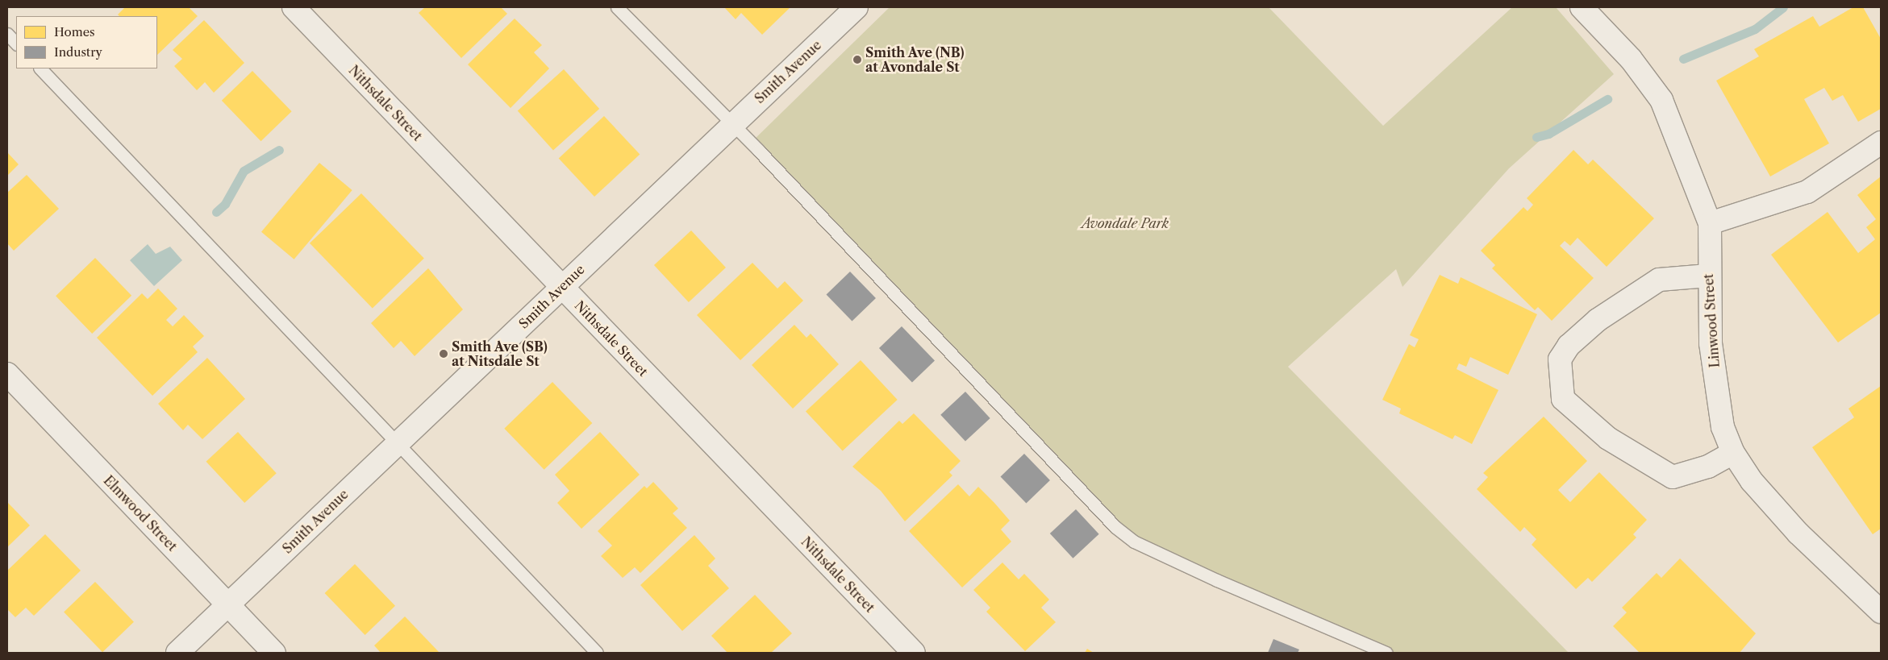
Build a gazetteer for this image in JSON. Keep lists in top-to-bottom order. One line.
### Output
{"streets":{"street":["Smith Avenue","Nithsdale Street","Linwood Street","Elmwood Street"]},"crossings":[["Smith Avenue","Nithsdale Street"],["Smith Avenue","Elmwood Street"]],"parks":["Avondale Park"],"places":["Smith Ave (NB) at Avondale St","Smith Ave (SB) at Nitsdale St"],"legend":["Homes","Industry"]}
